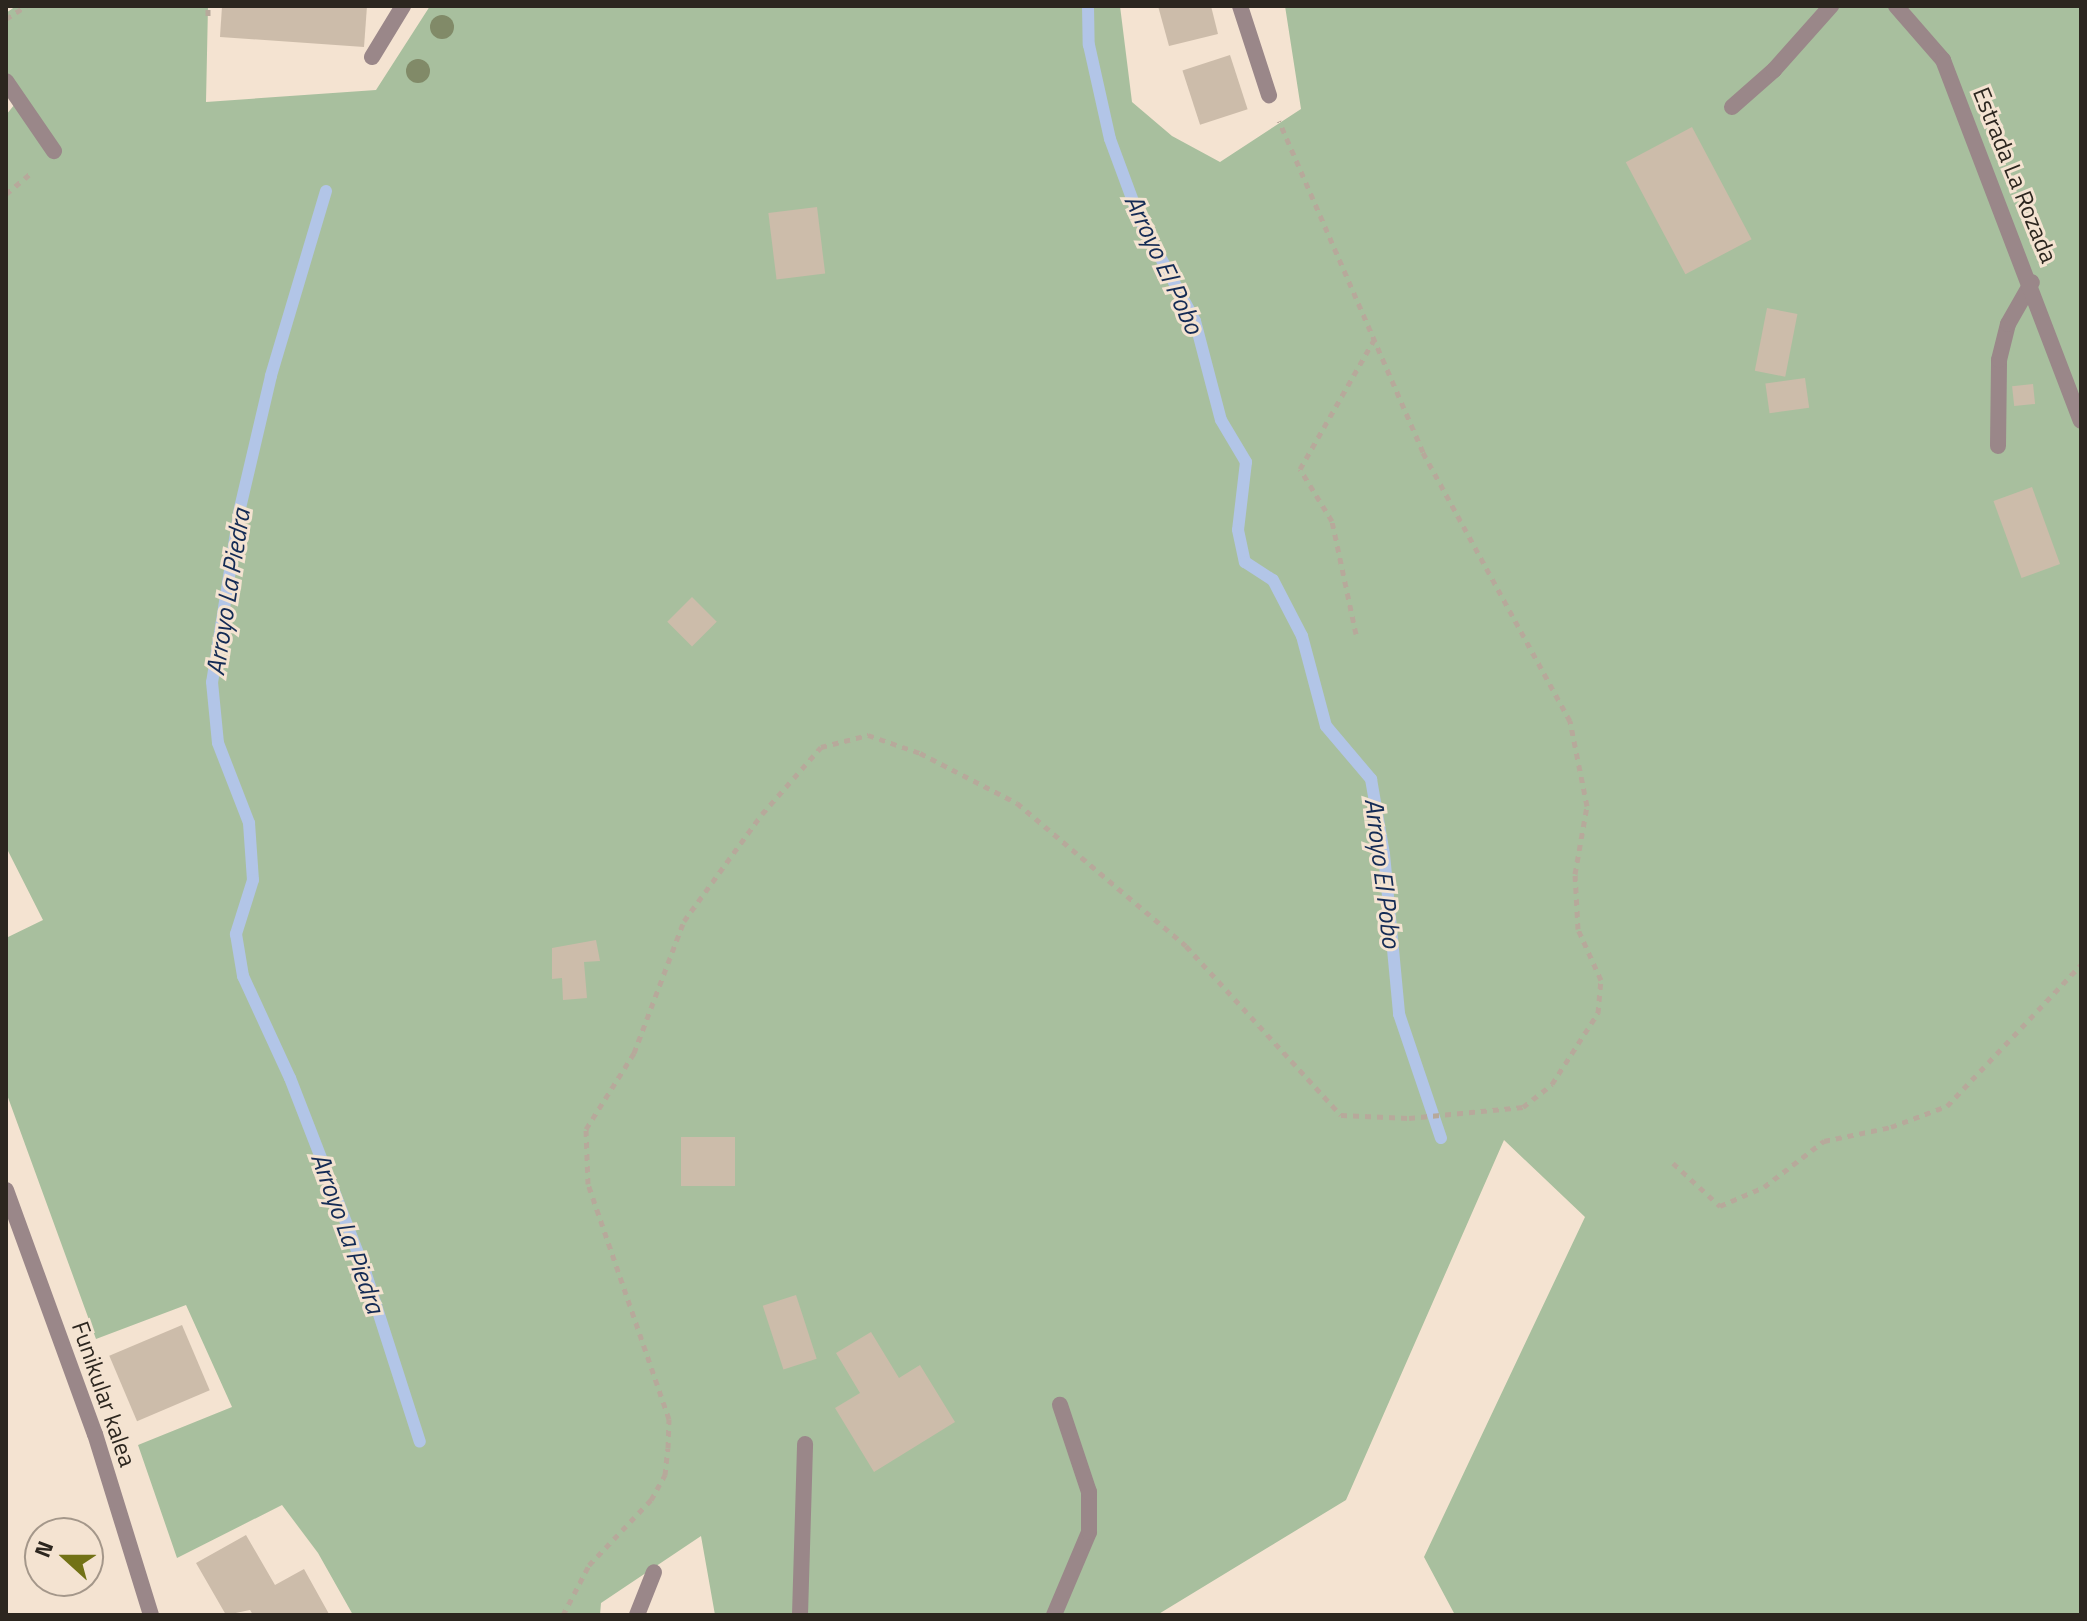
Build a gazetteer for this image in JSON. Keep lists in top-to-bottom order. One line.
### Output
{"streets":{"street":["Estrada La Rozada","Funikular kalea"]},"water":["Arroyo El Pobo","Arroyo La Piedra"],"north":"left"}
